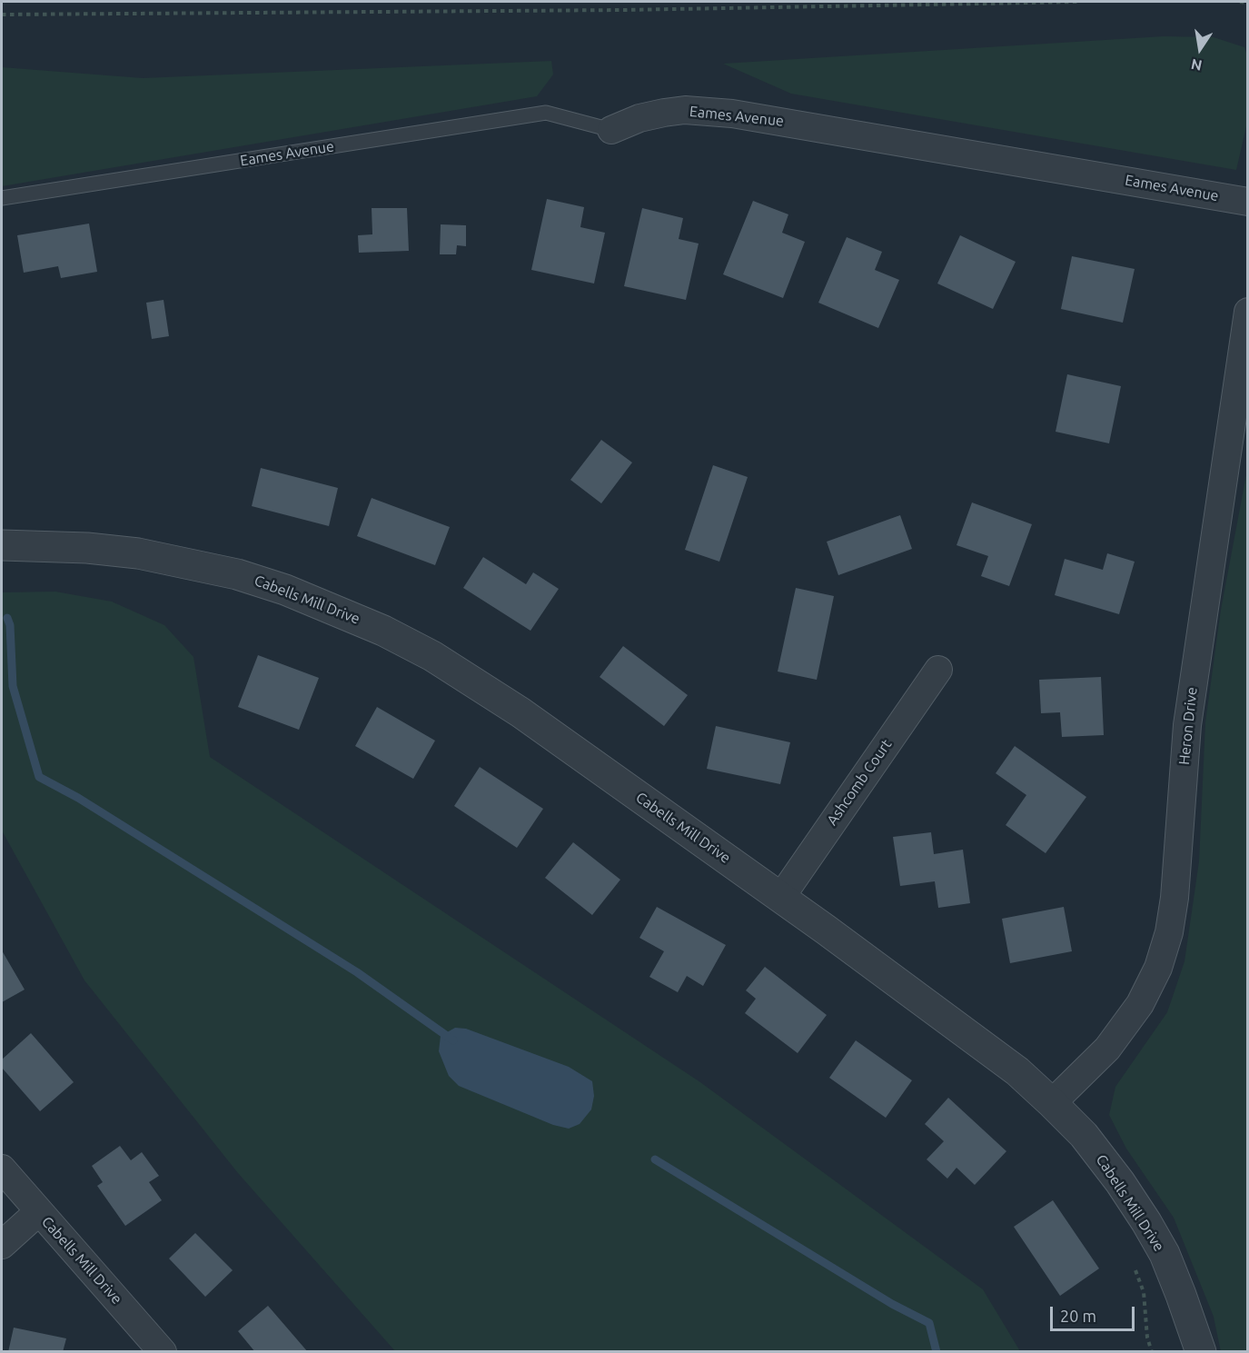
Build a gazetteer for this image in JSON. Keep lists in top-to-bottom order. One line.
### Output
{"streets":{"street":["Eames Avenue","Cabells Mill Drive","Heron Drive","Ashcomb Court"]},"crossings":[["Cabells Mill Drive","Heron Drive"],["Cabells Mill Drive","Ashcomb Court"]],"scale_bar":"20 m","north":"bottom"}
